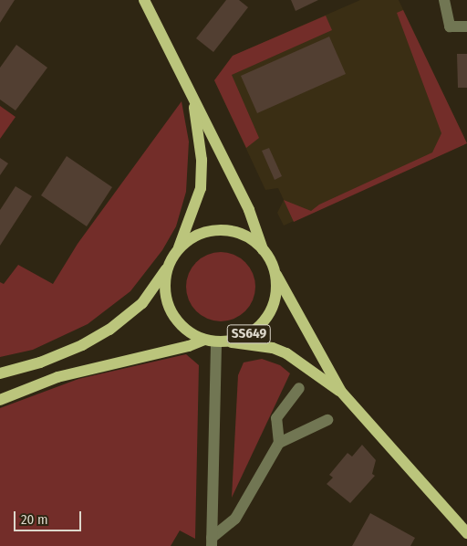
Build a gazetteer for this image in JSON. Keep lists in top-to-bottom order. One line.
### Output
{"streets":{"main road":["SS649"]},"scale_bar":"20 m"}
